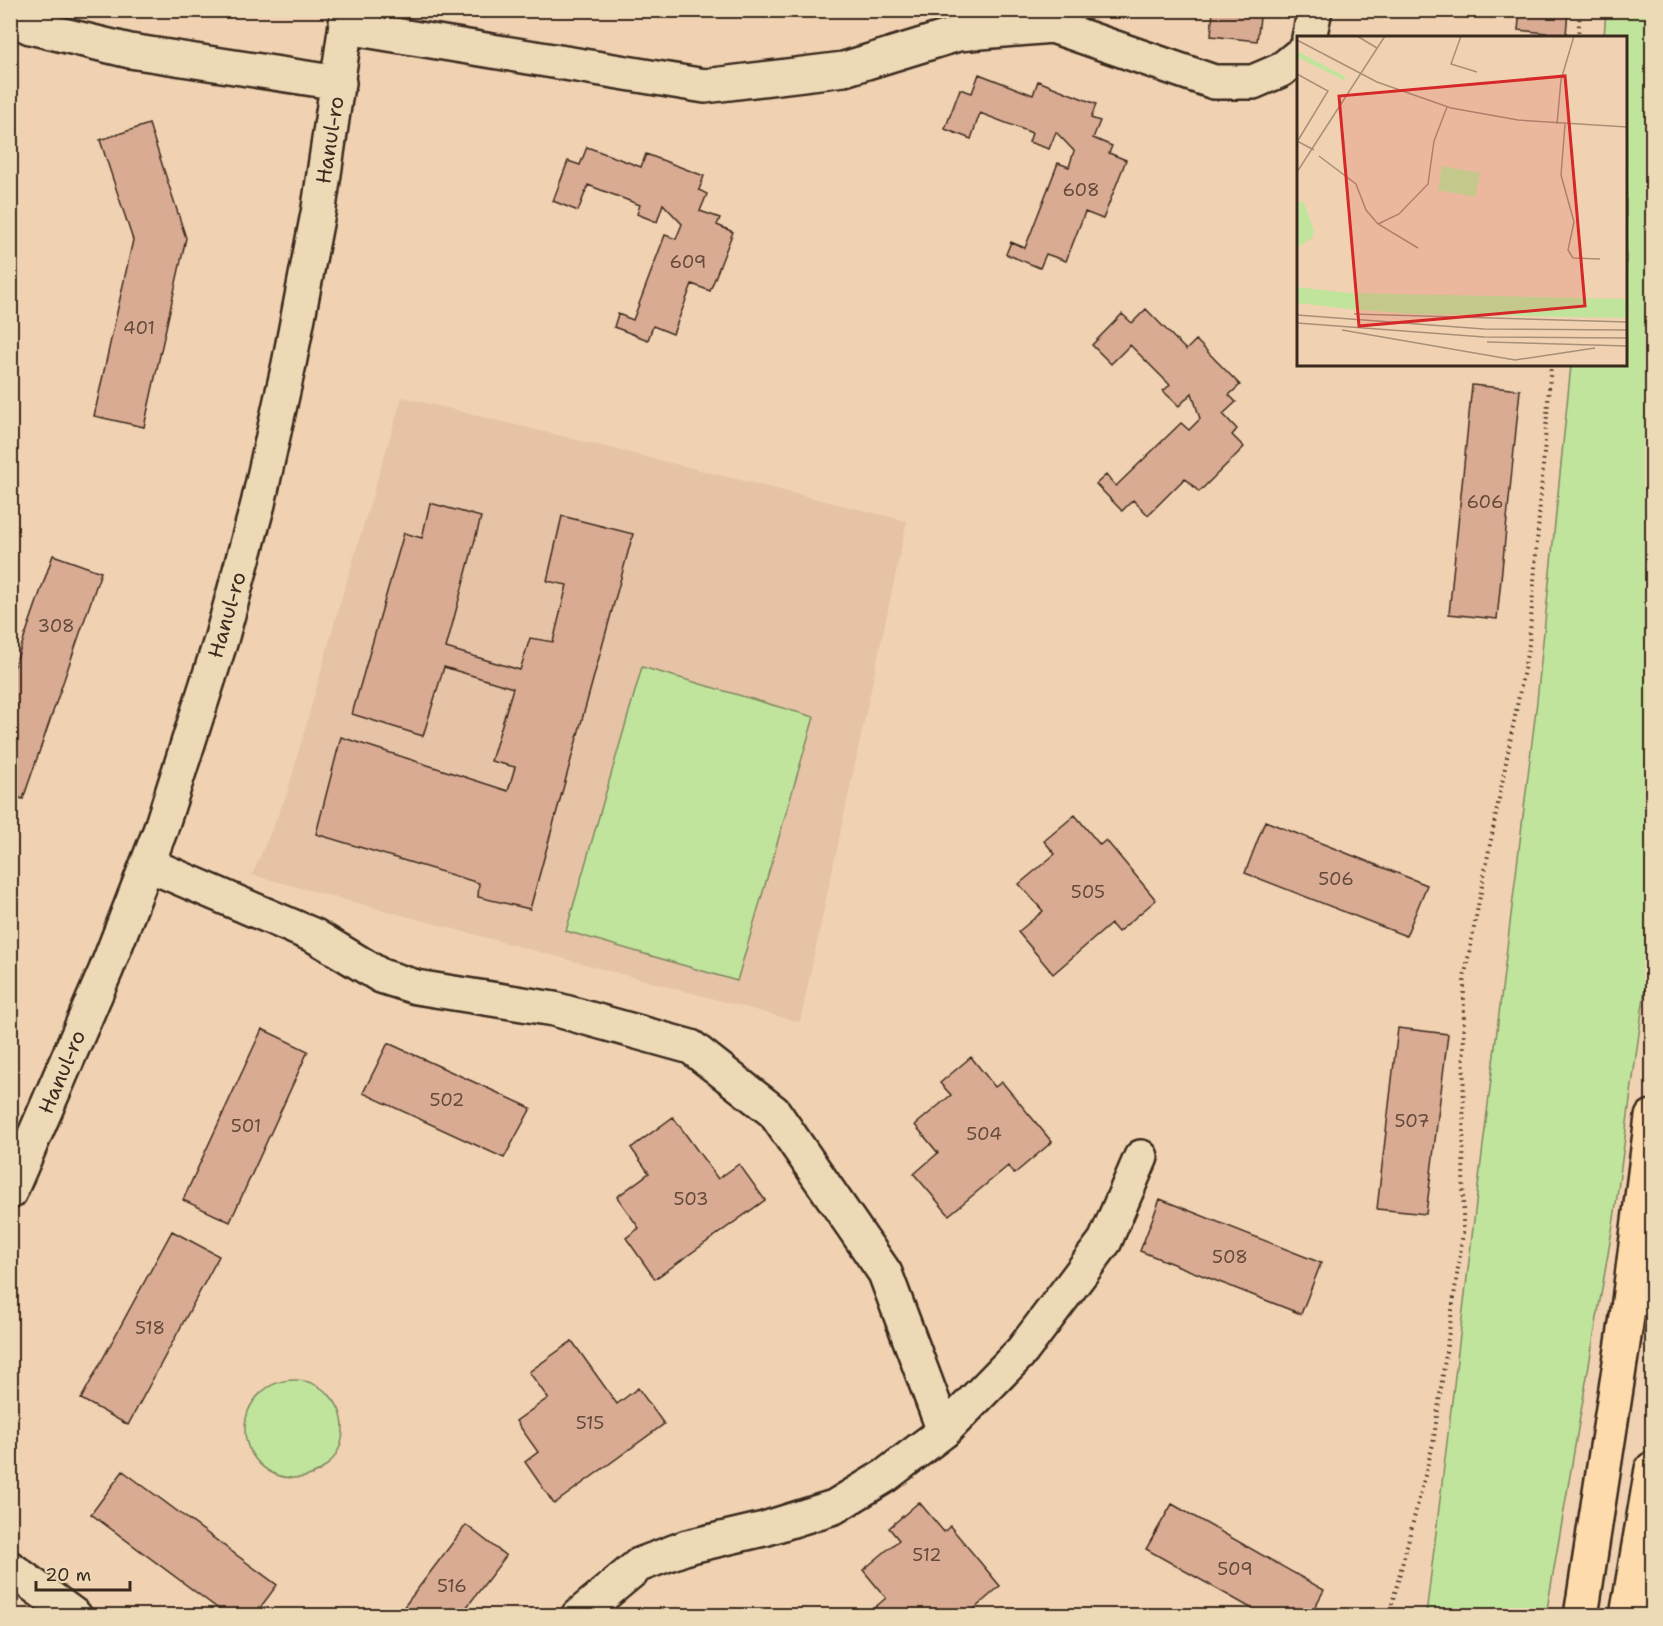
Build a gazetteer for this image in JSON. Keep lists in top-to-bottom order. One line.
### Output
{"streets":{"street":["Hanul-ro"]},"house_numbers":["608","609","401","606","308","506","505","502","507","501","504","503","508","518","515","512","509","516"],"scale_bar":"20 m"}
